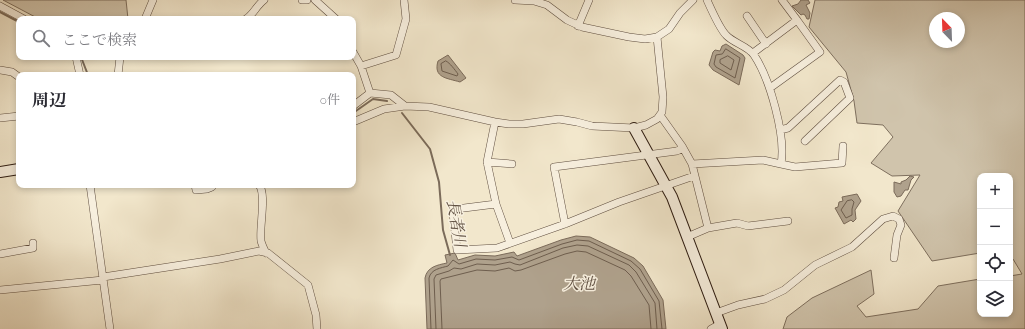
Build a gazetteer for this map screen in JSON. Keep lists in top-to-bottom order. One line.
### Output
{"water":["長者川","大池"],"north":"top left","page":{"search":"ここで検索","heading":["周辺","0件"],"map_buttons":["+","−"]}}
